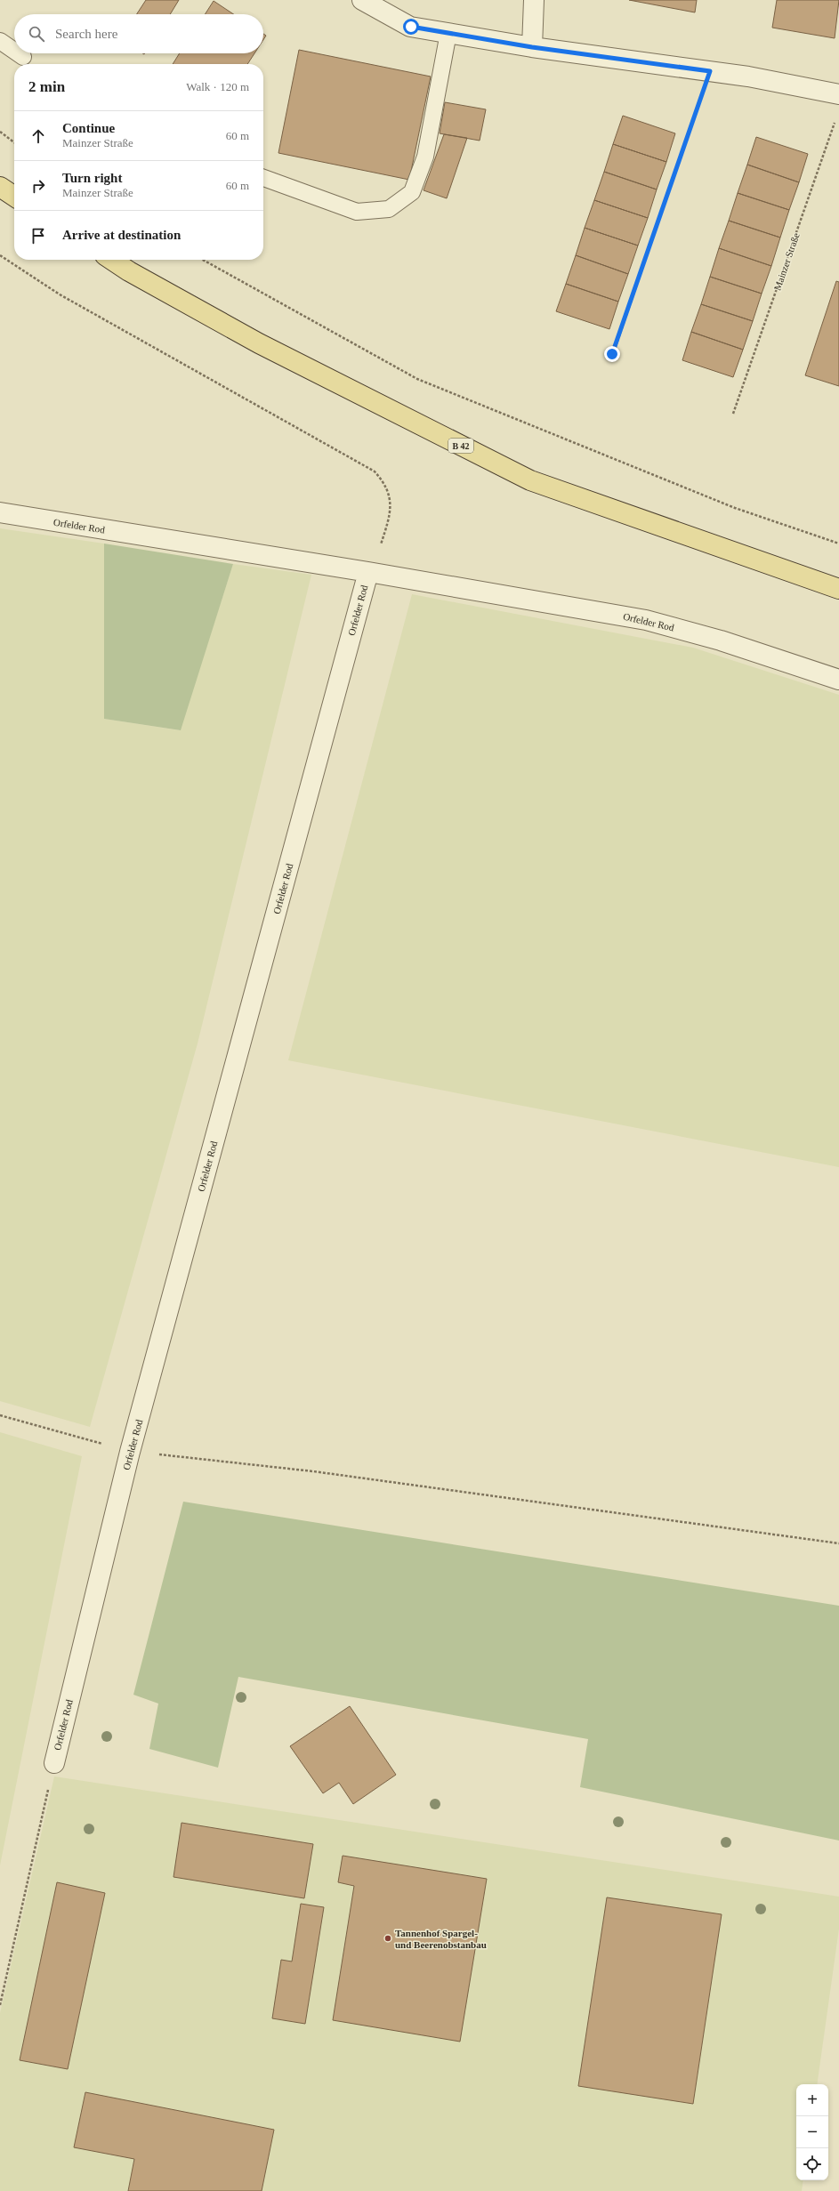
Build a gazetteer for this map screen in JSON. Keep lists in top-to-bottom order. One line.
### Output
{"streets":{"main road":["B 42"],"street":["Orfelder Rod"],"path":["Mainzer Straße"]},"places":["Tannenhof Spargel- und Beerenobstanbau"],"page":{"search":"Search here","heading":["2 min","Walk · 120 m"],"list":[["Continue","Mainzer Straße","60 m"],["Turn right","Mainzer Straße","60 m"],"Arrive at destination"],"map_buttons":["+","−"]}}
